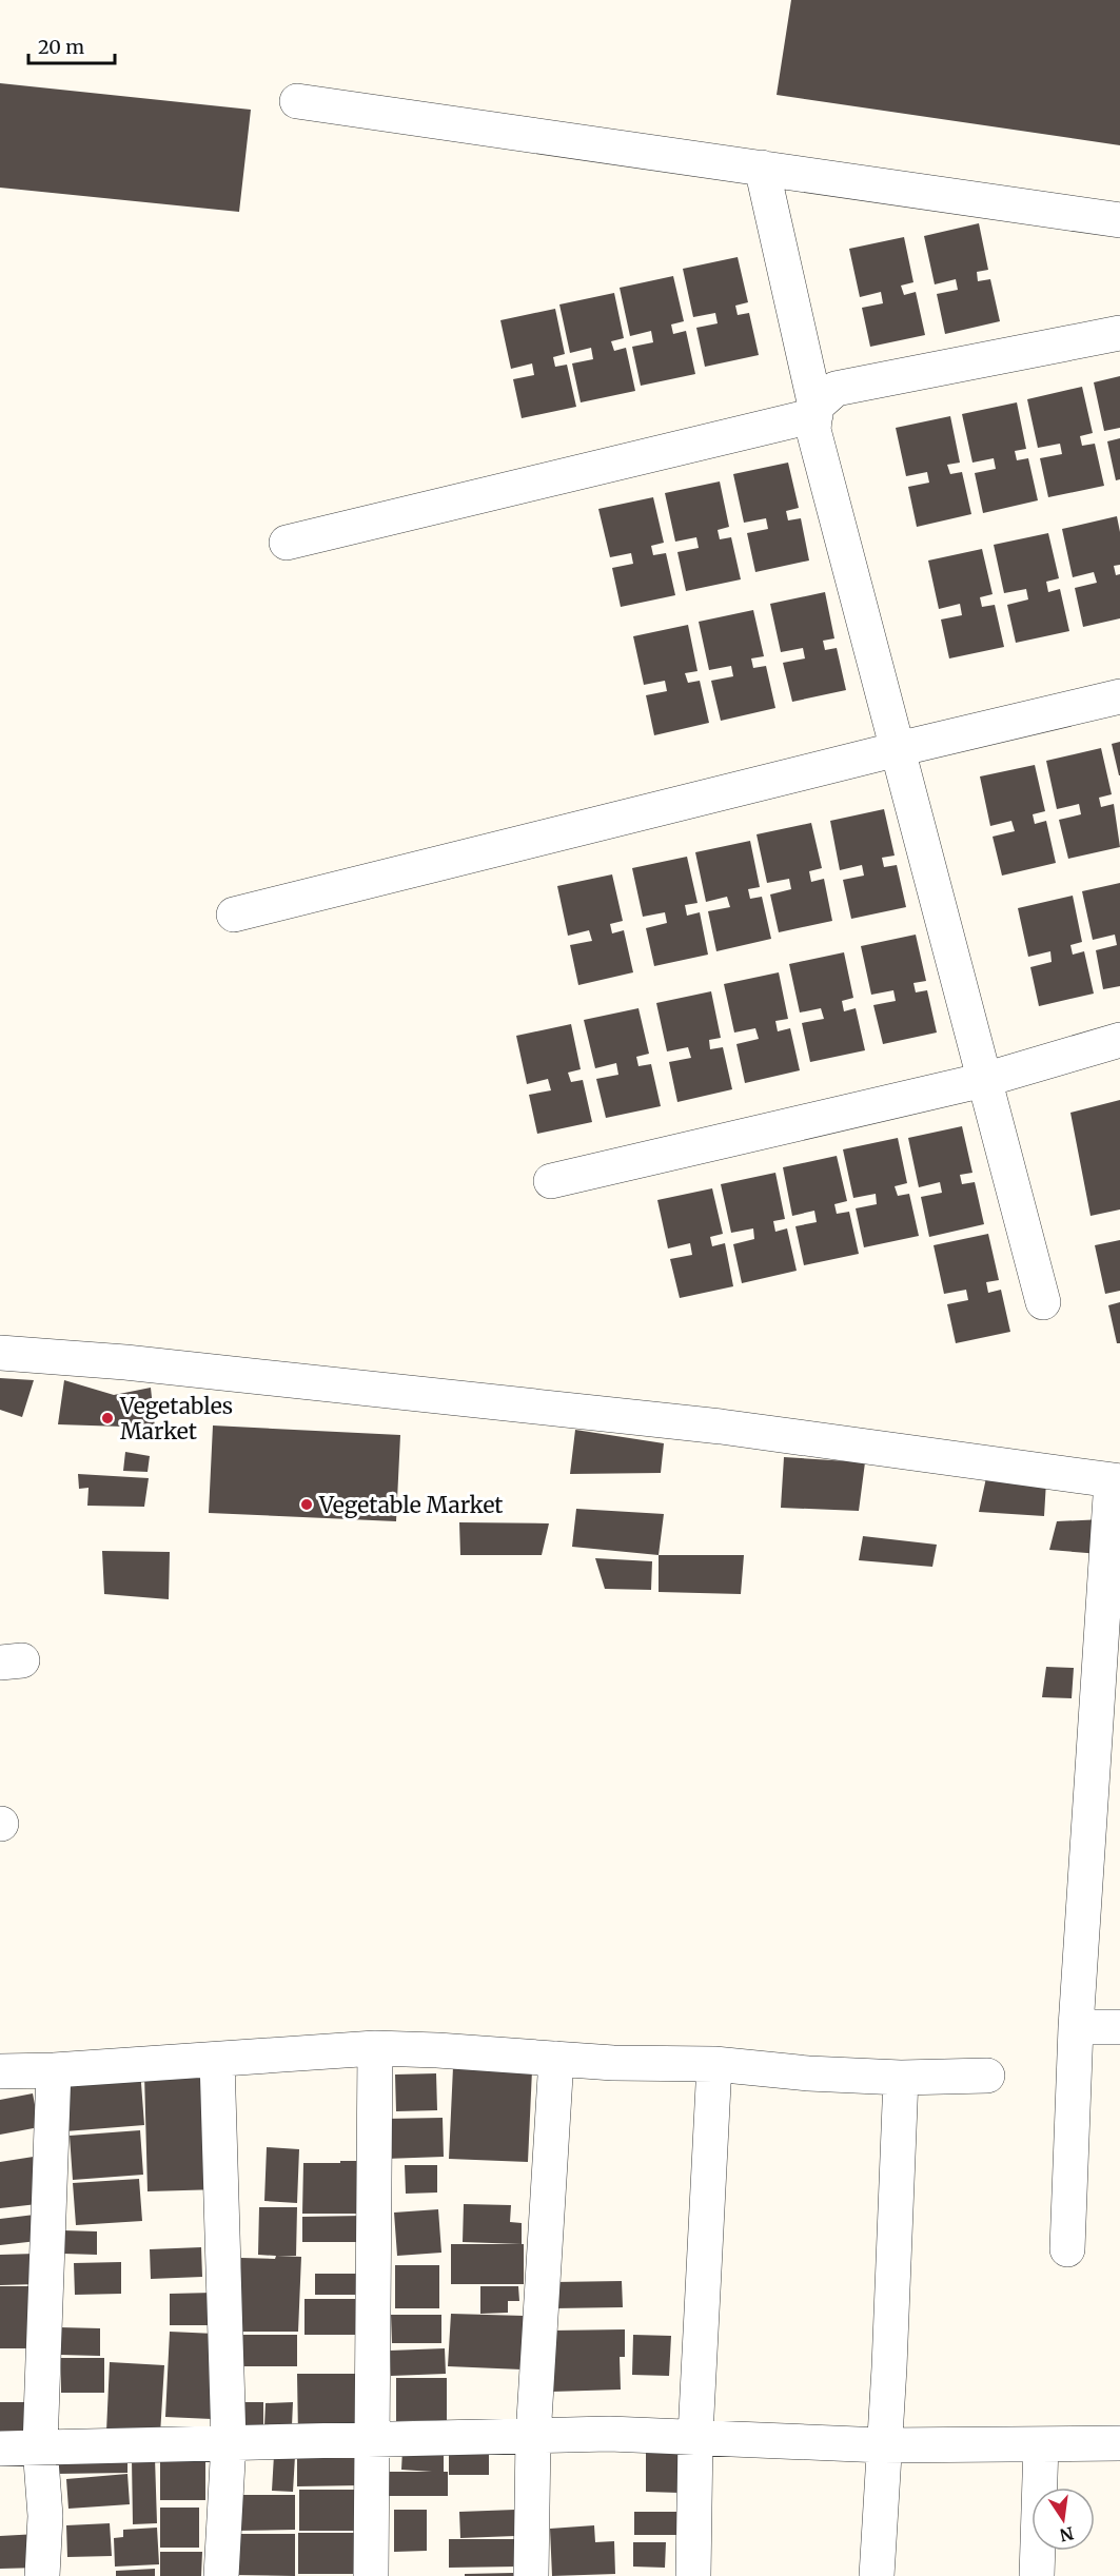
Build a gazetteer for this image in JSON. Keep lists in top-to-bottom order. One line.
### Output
{"places":["Vegetables Market","Vegetable Market"],"scale_bar":"20 m","north":"bottom"}
